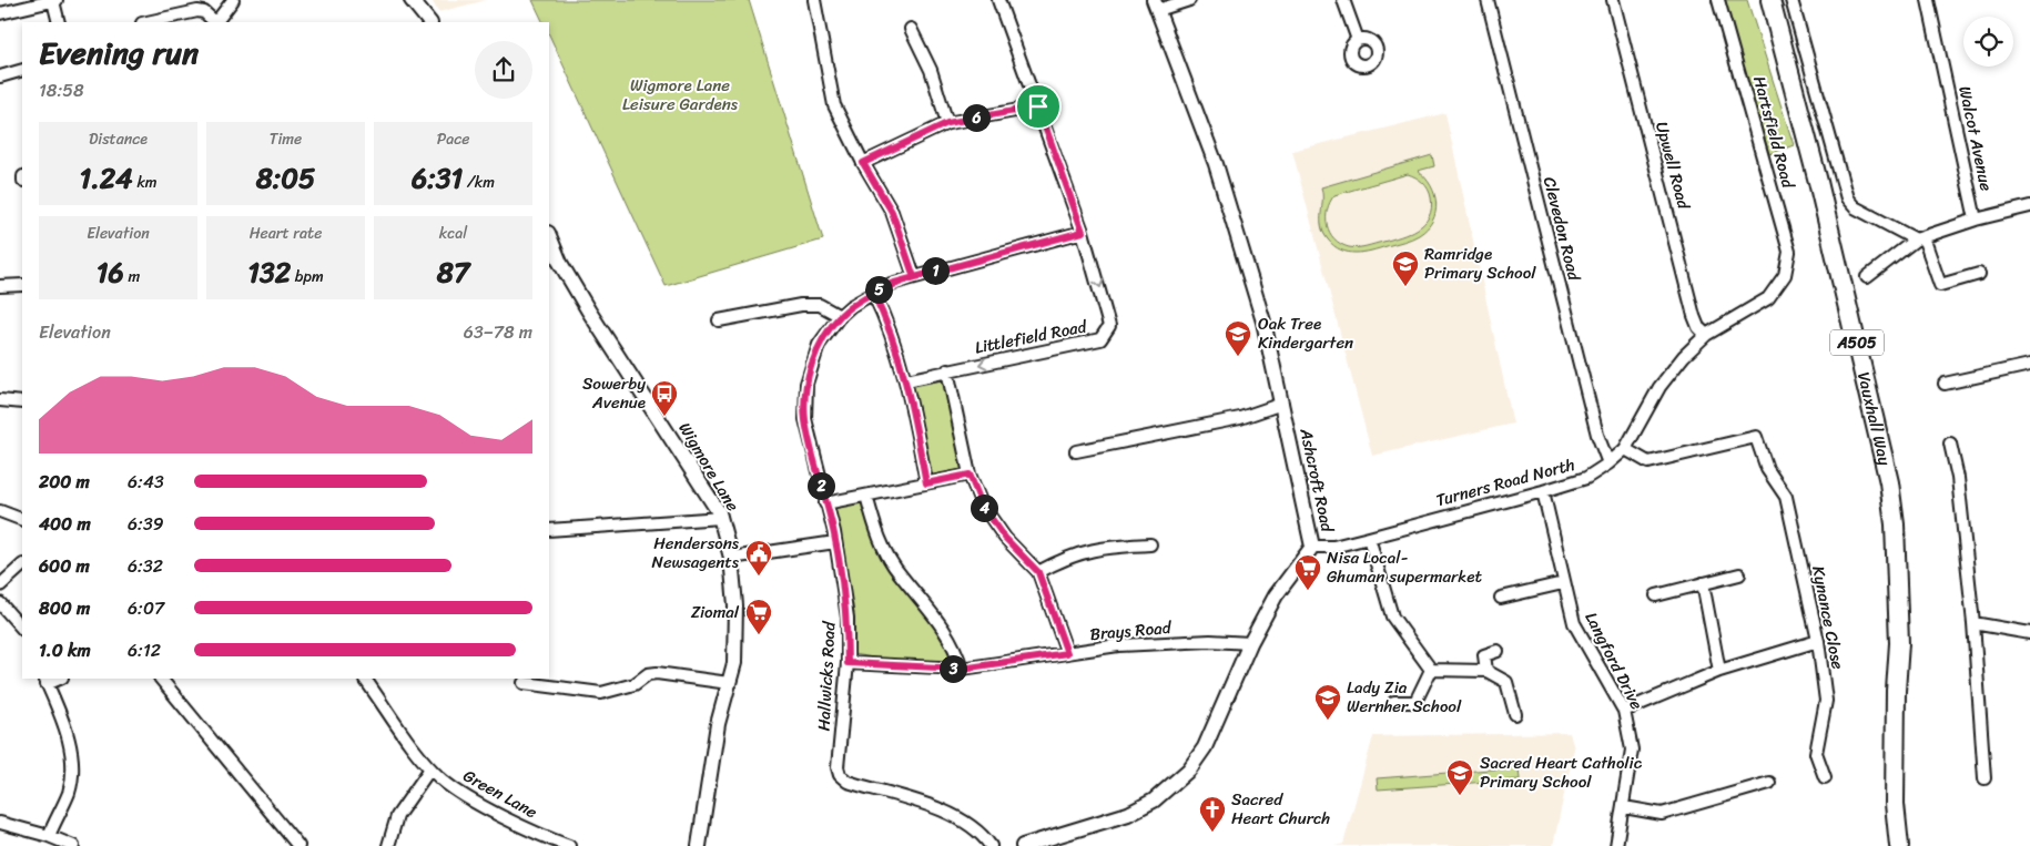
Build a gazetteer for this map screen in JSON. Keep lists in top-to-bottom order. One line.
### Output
{"streets":{"main road":["A505","Vauxhall Way"],"street":["Hartsfield Road","Walcot Avenue","Upwell Road","Clevedon Road","Littlefield Road","Wigmore Lane","Ashcroft Road","Turners Road North","Kynance Close","Brays Road","Langford Drive","Hallwicks Road","Green Lane"]},"crossings":[["Hartsfield Road","Turners Road North"],["Upwell Road","Turners Road North"],["Clevedon Road","Turners Road North"],["Littlefield Road","Hallwicks Road"],["Ashcroft Road","Turners Road North"],["Ashcroft Road","Brays Road"],["Turners Road North","Kynance Close"],["Turners Road North","Langford Drive"],["Brays Road","Hallwicks Road"]],"parks":["Wigmore Lane Leisure Gardens"],"places":{"school or university":["Ramridge Primary School","Oak Tree Kindergarten","Lady Zia Wernher School","Sacred Heart Catholic Primary School"],"bus stop":["Sowerby Avenue"],"public building":["Hendersons Newsagents"],"supermarket":["Nisa Local- Ghuman supermarket","Ziomal"],"church":["Sacred Heart Church"]},"page":{"heading":["Evening run","18:58"],"pins":["6","1","5","2","4","3"],"stats":[["Distance","1.24 km"],["Time","8:05"],["Pace","6:31 /km"],["Elevation","16 m"],["Heart rate","132 bpm"],["kcal","87"]],"chart":["Elevation","63–78 m"],"list":[{"name":"200 m","note":"6:43"},{"name":"400 m","note":"6:39"},{"name":"600 m","note":"6:32"},{"name":"800 m","note":"6:07"},{"name":"1.0 km","note":"6:12"}]}}
